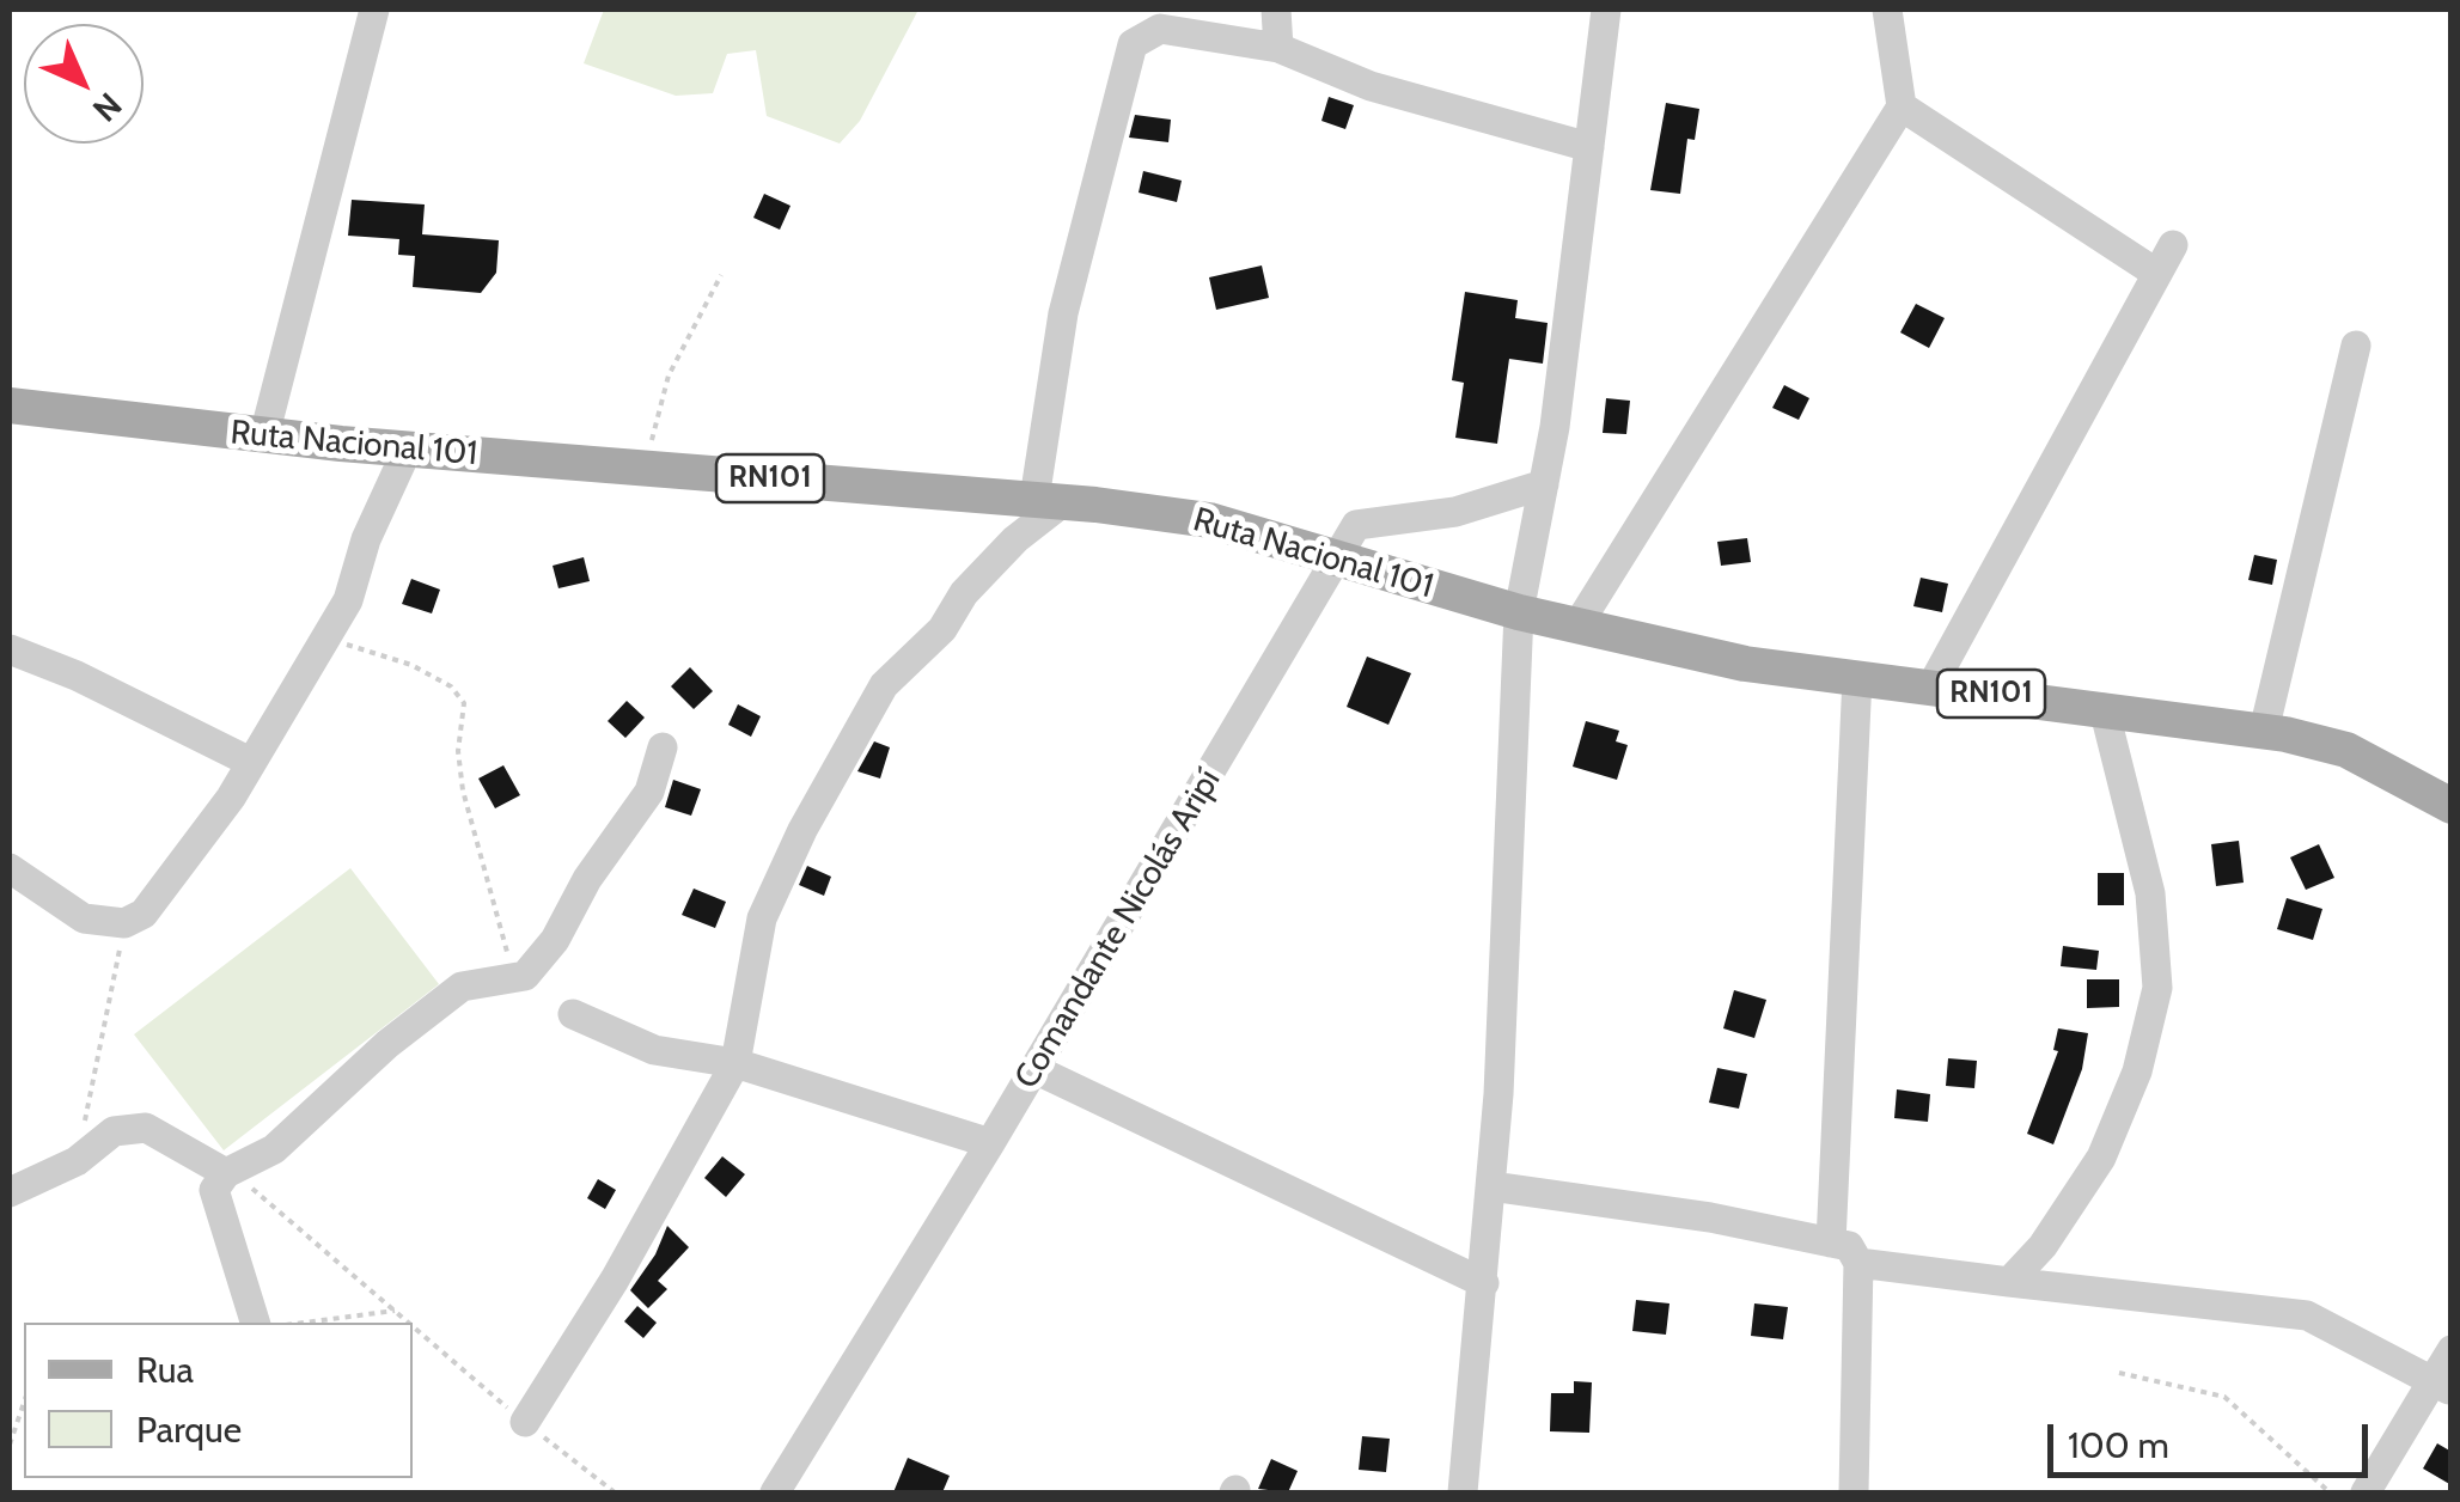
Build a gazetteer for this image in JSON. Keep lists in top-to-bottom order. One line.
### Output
{"streets":{"main road":["Ruta Nacional 101","RN101"],"street":["Comandante Nicolás Aripí"]},"crossings":[["Ruta Nacional 101","Comandante Nicolás Aripí"]],"legend":["Rua","Parque"],"scale_bar":"100 m","north":"bottom right"}
